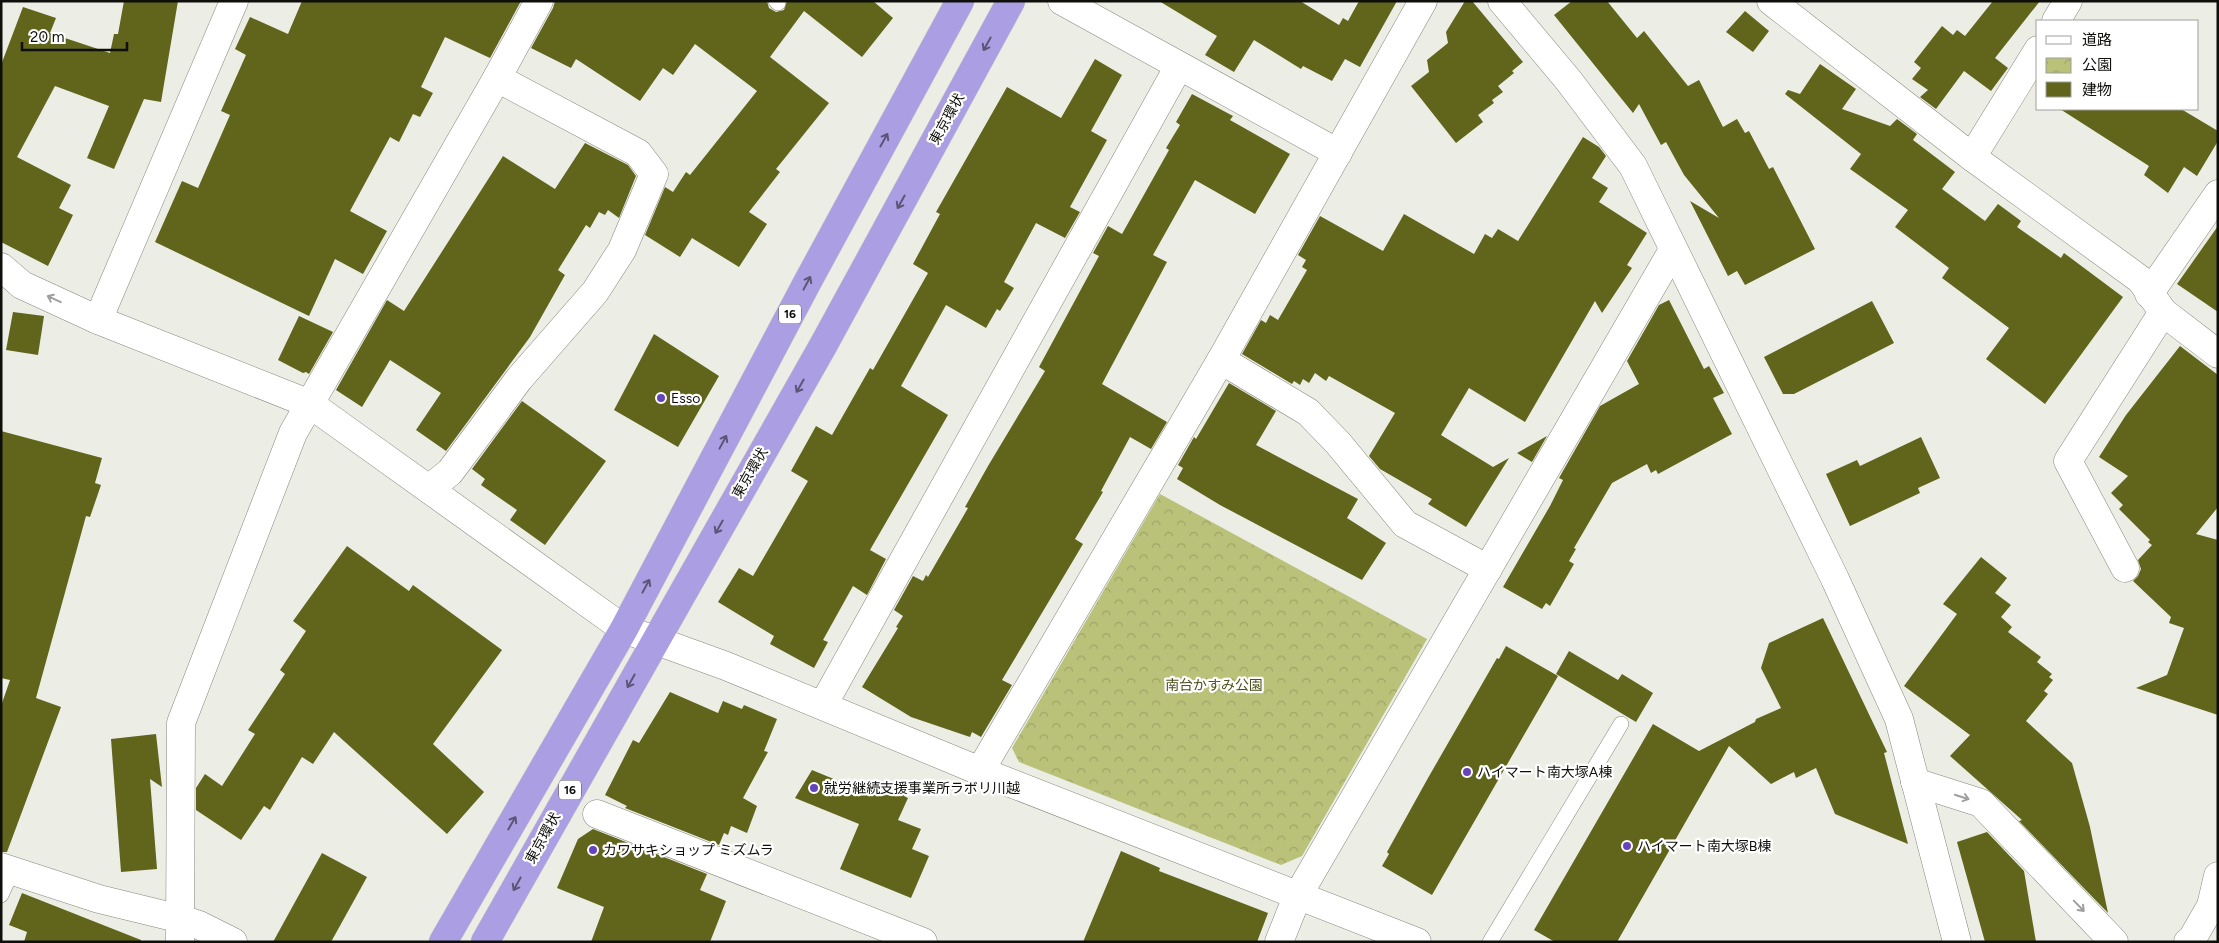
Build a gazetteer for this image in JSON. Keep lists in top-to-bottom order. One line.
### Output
{"streets":{"highway":["東京環状","16"]},"parks":["南台かすみ公園"],"places":["Esso","ハイマート南大塚A棟","就労継続支援事業所ラボリ川越","ハイマート南大塚B棟","カワサキショップ ミズムラ"],"legend":["道路","公園","建物"],"scale_bar":"20 m"}
